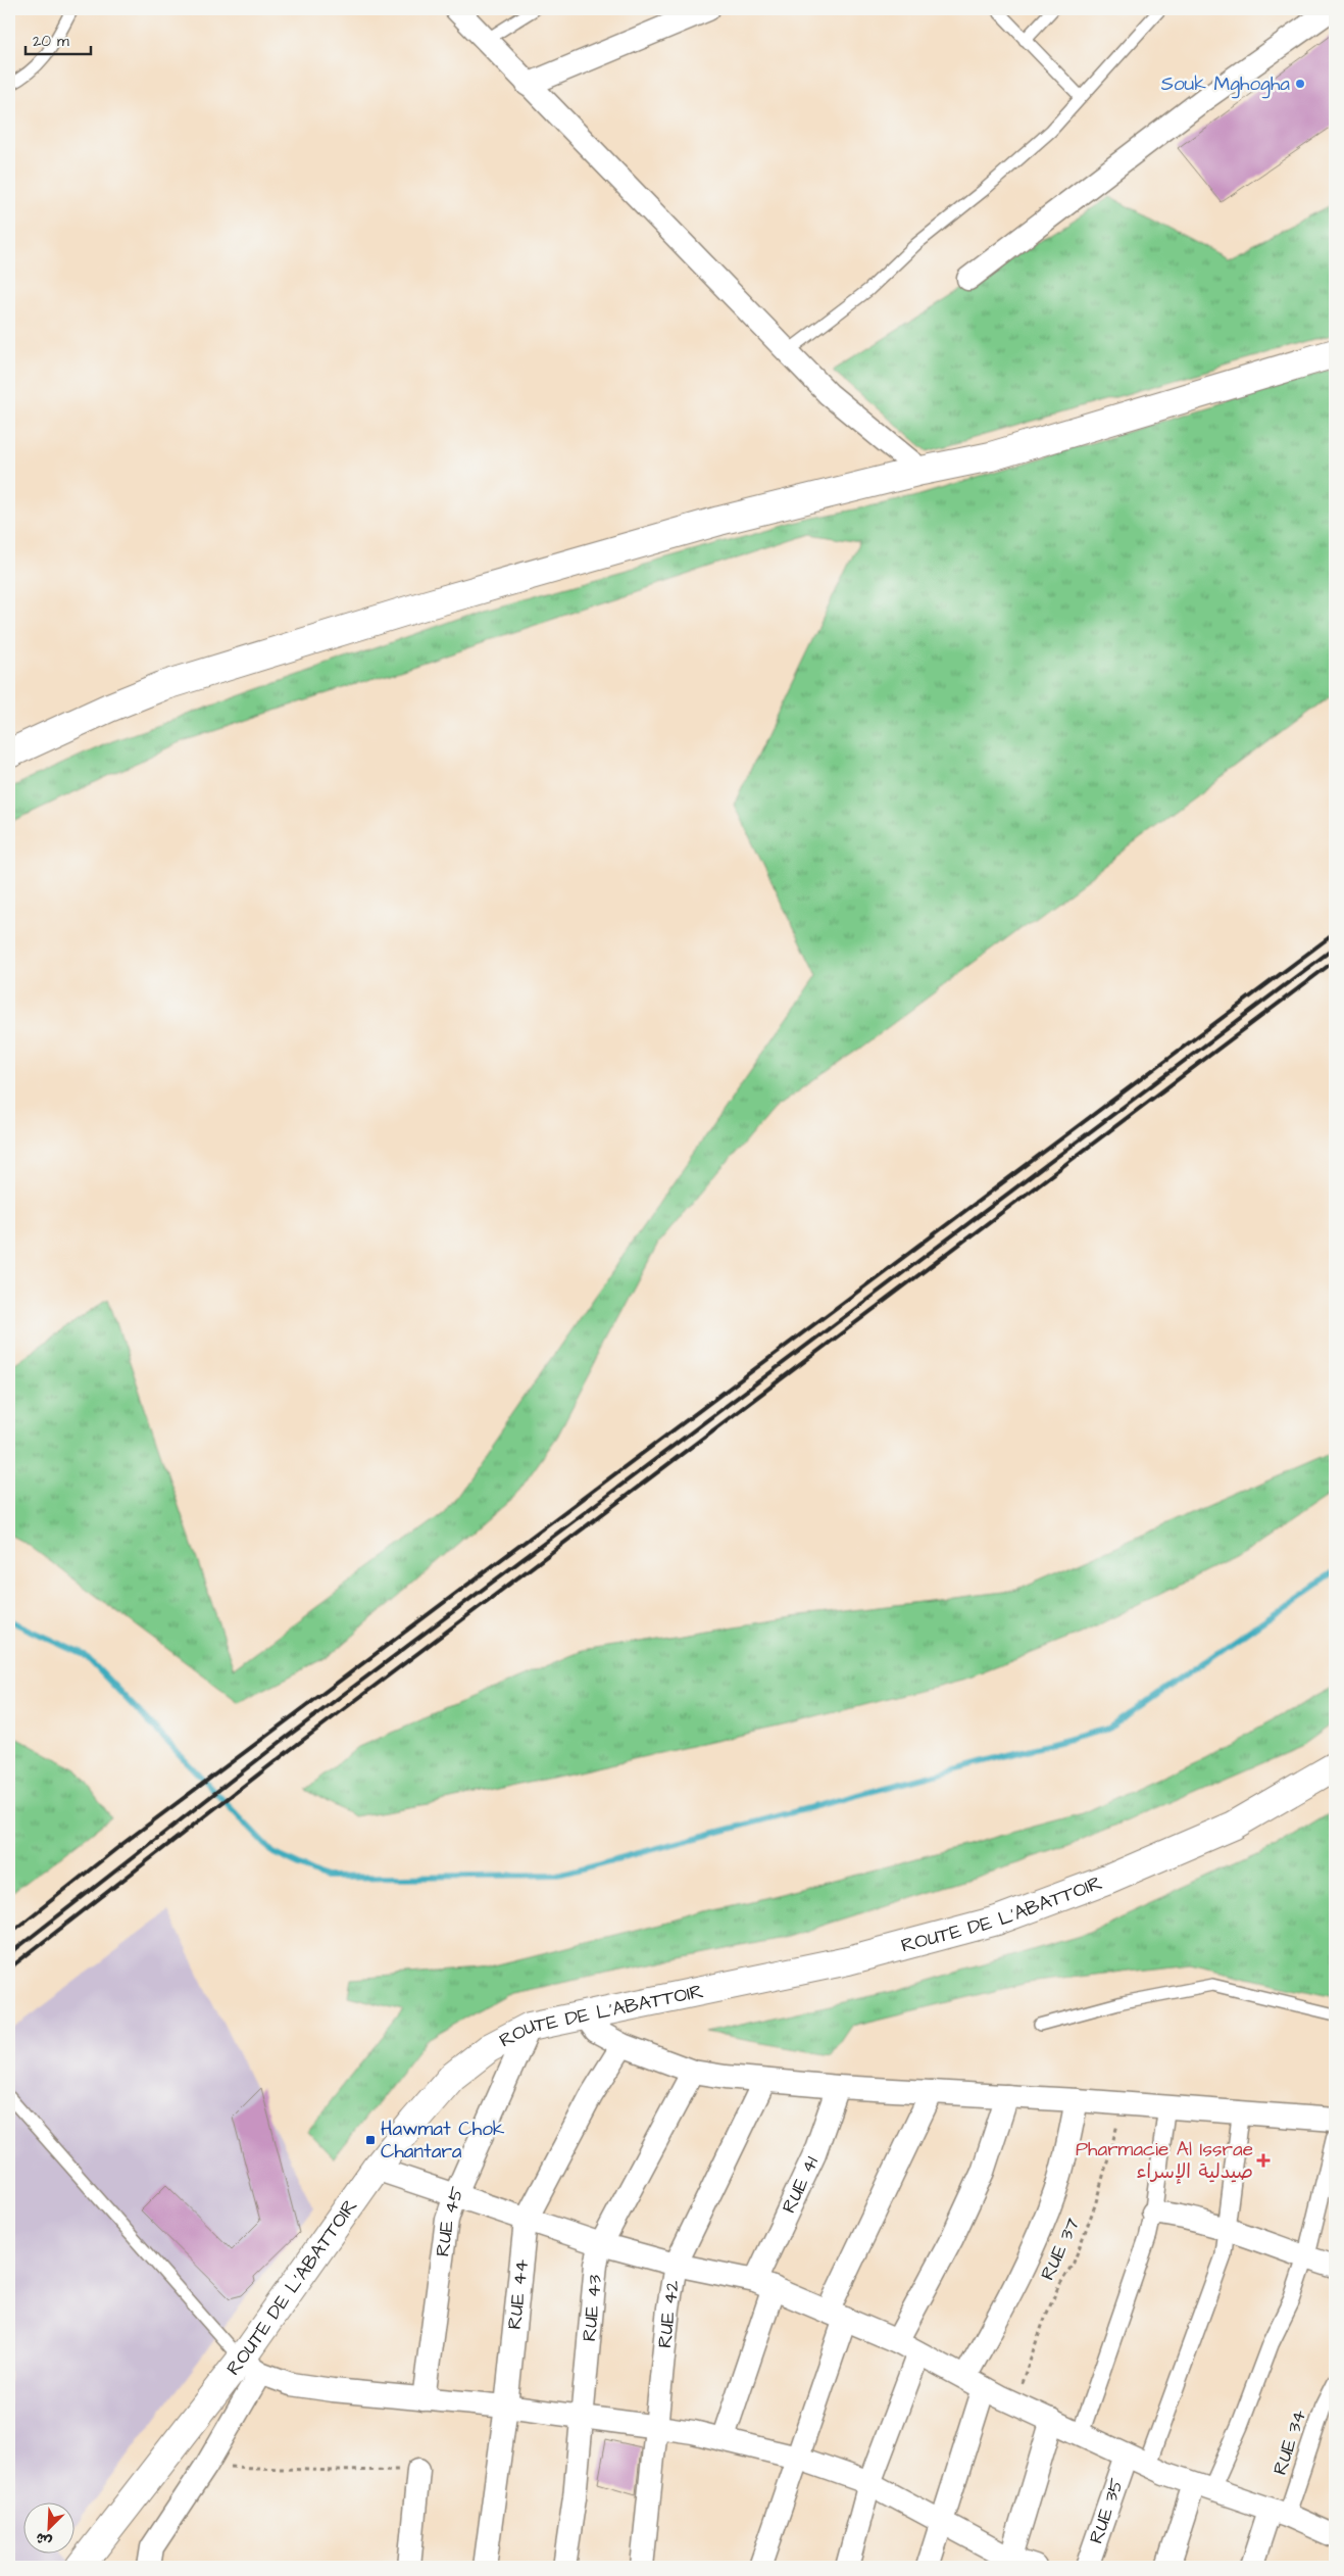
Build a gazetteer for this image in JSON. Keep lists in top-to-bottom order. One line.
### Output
{"streets":{"main road":["ROUTE DE L’ABATTOIR"],"street":["RUE 41","RUE 45","RUE 44","RUE 43","RUE 42","RUE 34","RUE 35"],"path":["RUE 37"]},"crossings":[["ROUTE DE L’ABATTOIR","RUE 45"]],"places":{"other":["Souk Mghogha"],"transit":["Hawmat Chok Chantara"],"health":["Pharmacie Al Issrae صيدلية الإسراء"]},"scale_bar":"20 m","north":"bottom left"}
